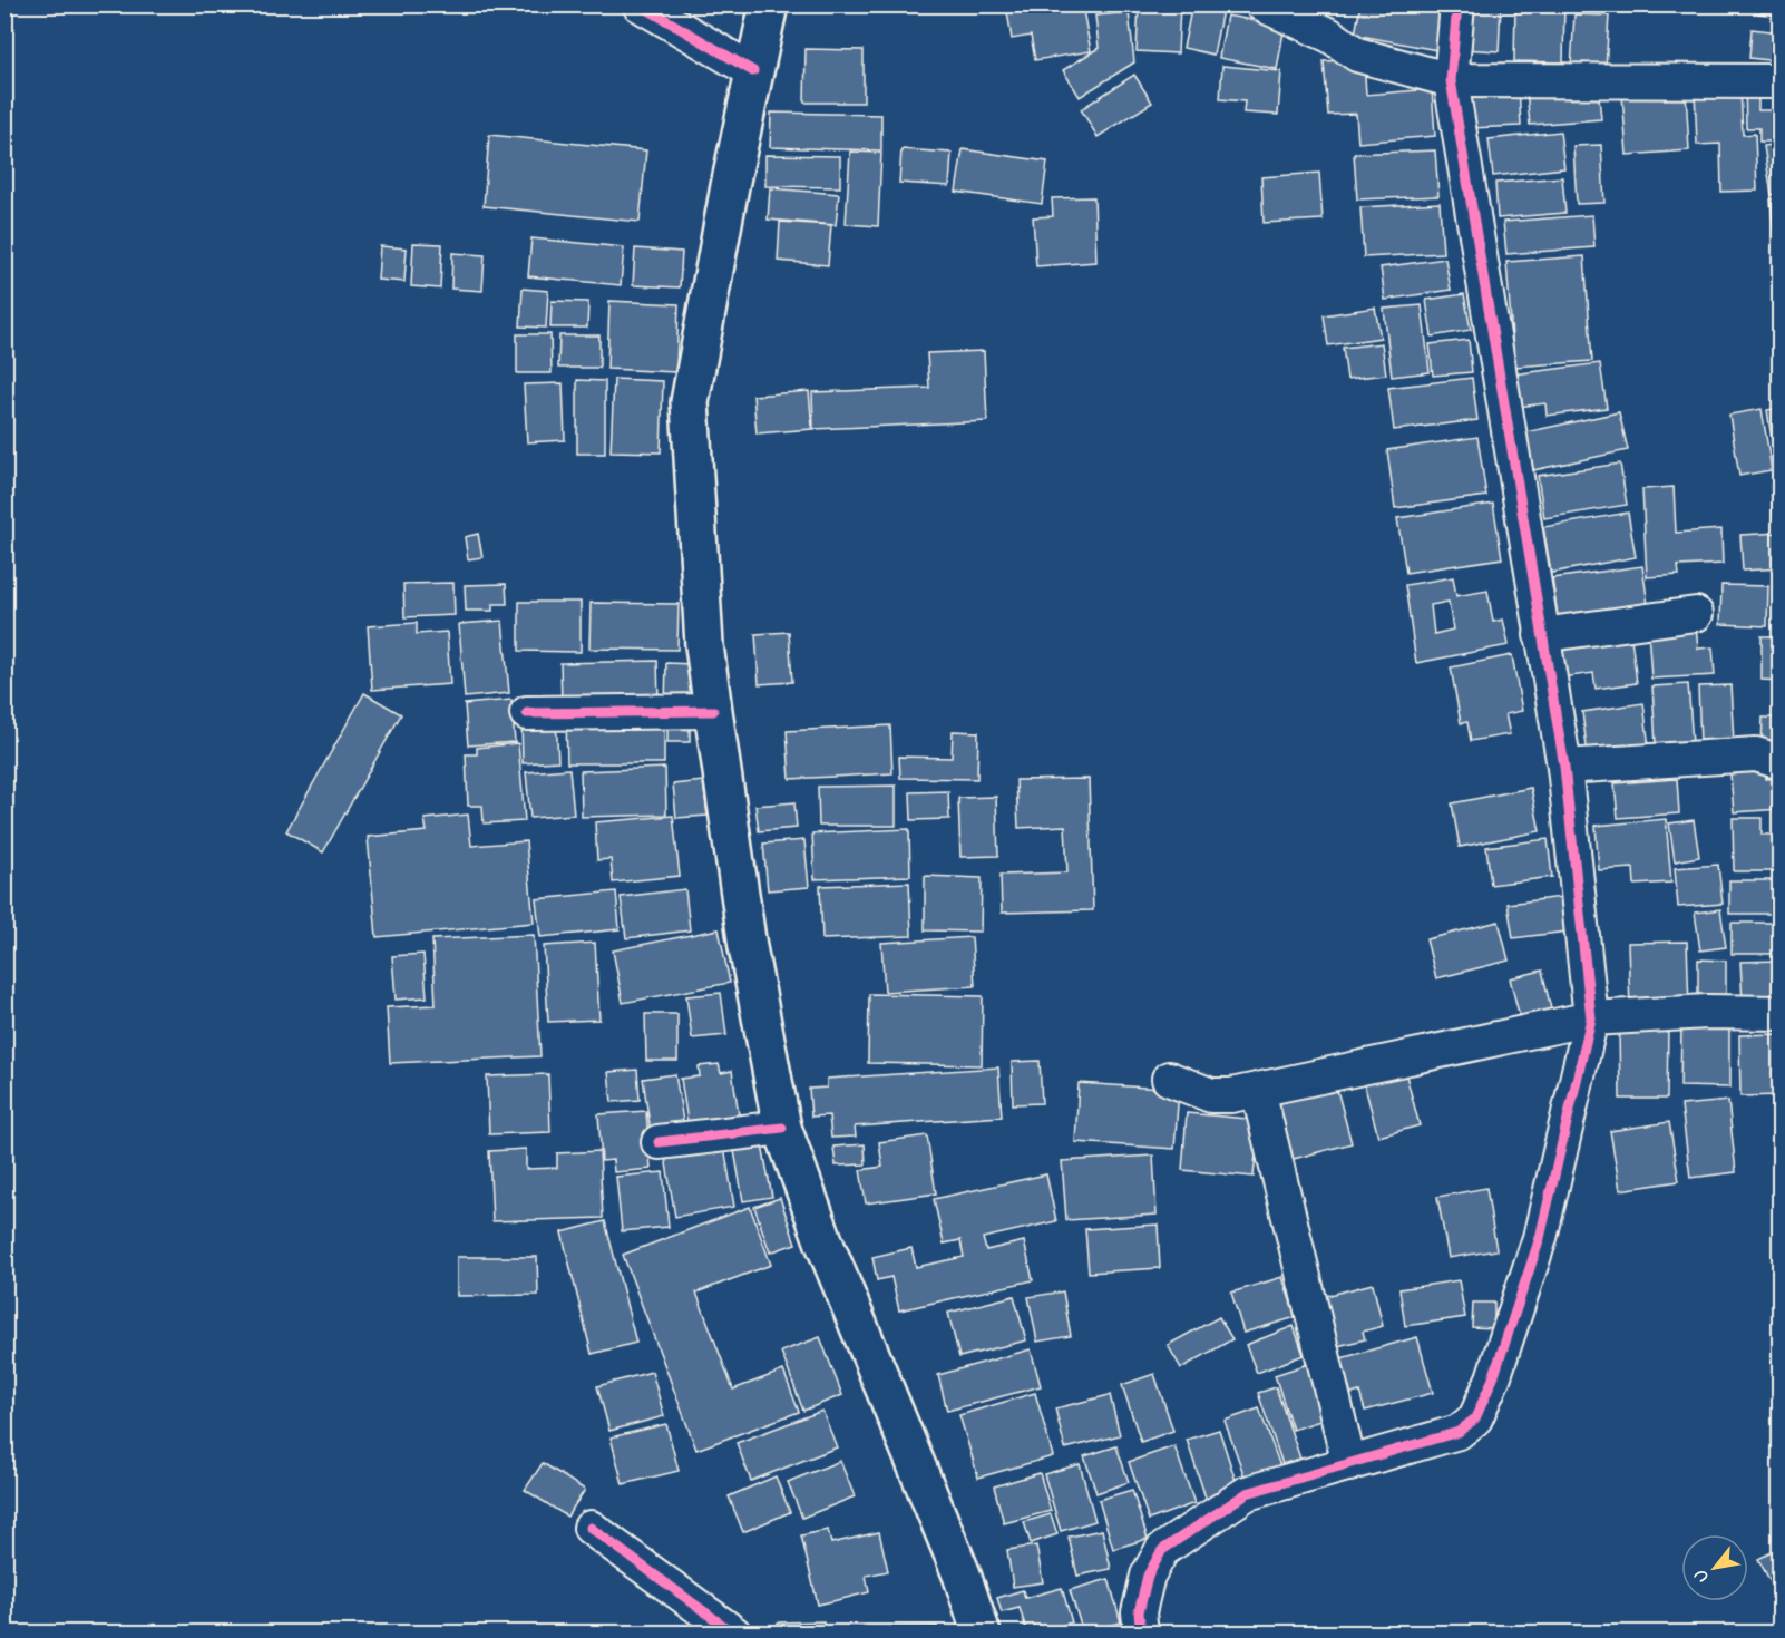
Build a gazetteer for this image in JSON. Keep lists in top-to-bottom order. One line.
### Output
{"north":"bottom left"}
